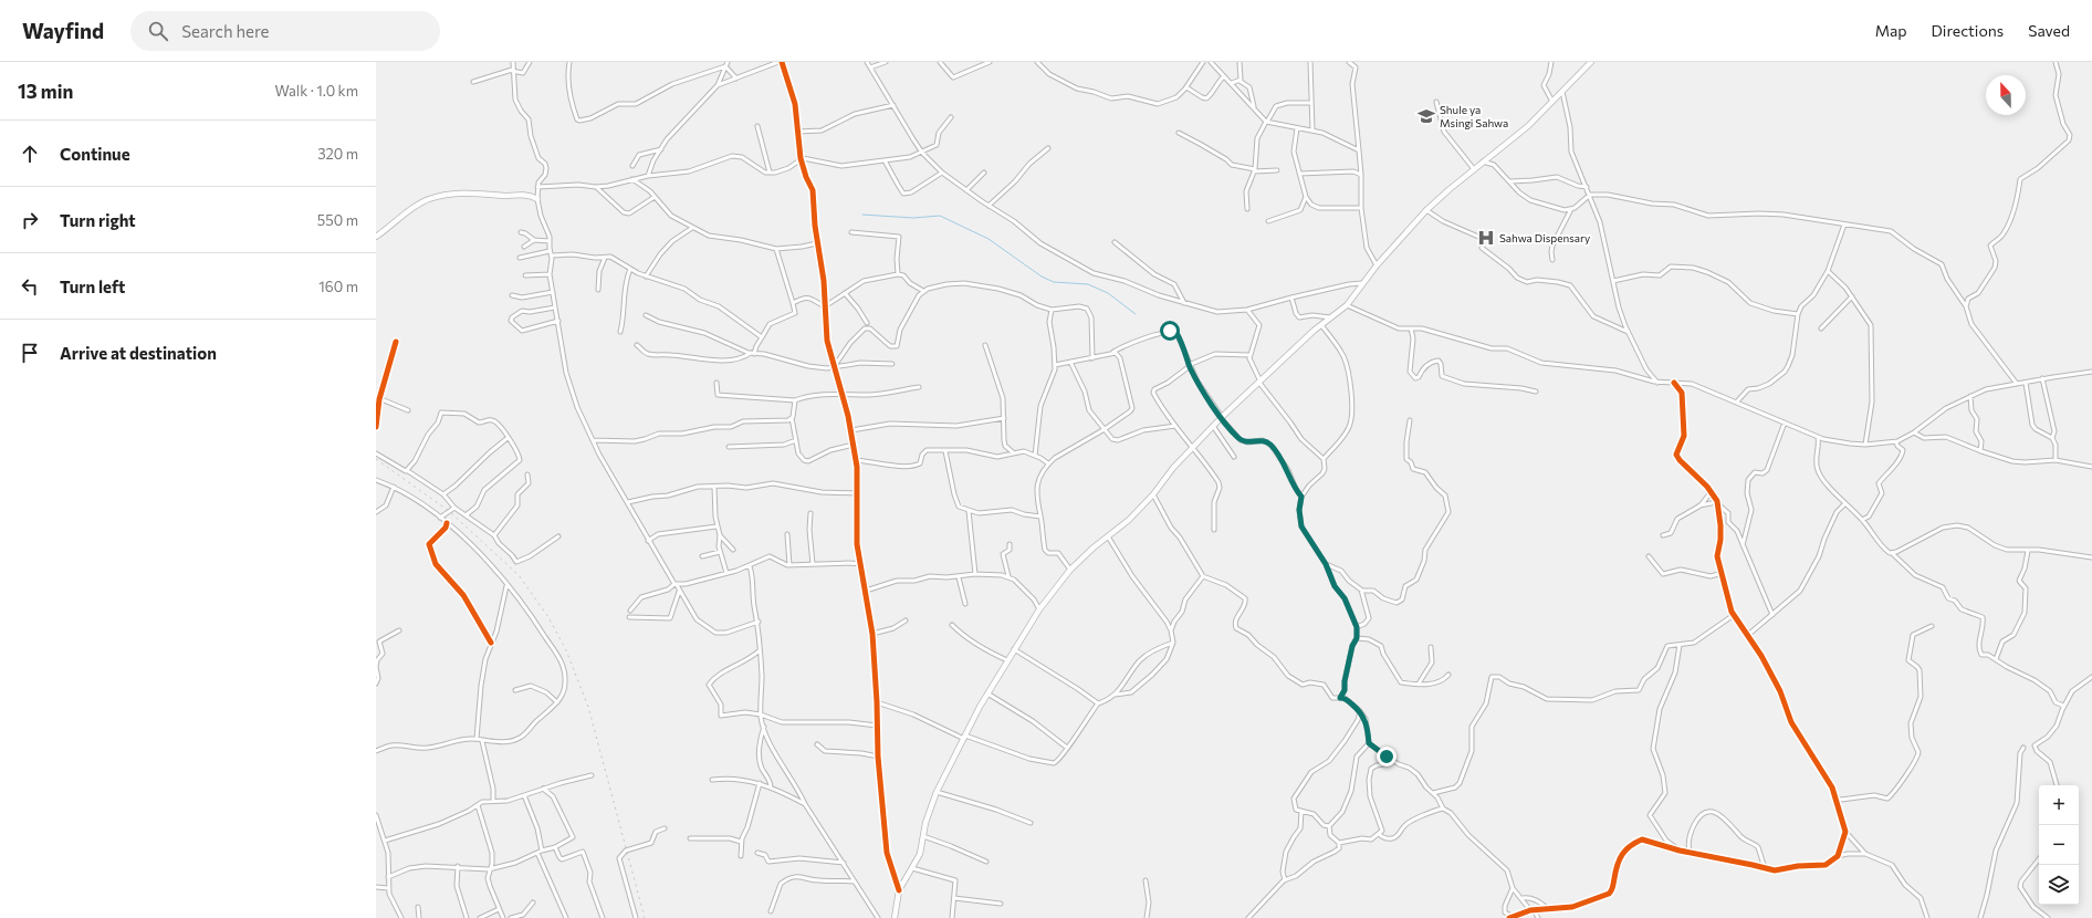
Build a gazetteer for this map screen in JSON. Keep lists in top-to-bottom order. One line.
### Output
{"places":{"school or university":["Shule ya Msingi Sahwa"],"hospital":["Sahwa Dispensary"]},"north":"top","page":{"header":"Wayfind","search":"Search here","nav":["Map","Directions","Saved"],"heading":["13 min","Walk · 1.0 km"],"list":[["Continue","320 m"],["Turn right","550 m"],["Turn left","160 m"],"Arrive at destination"],"map_buttons":["+","−"]}}
